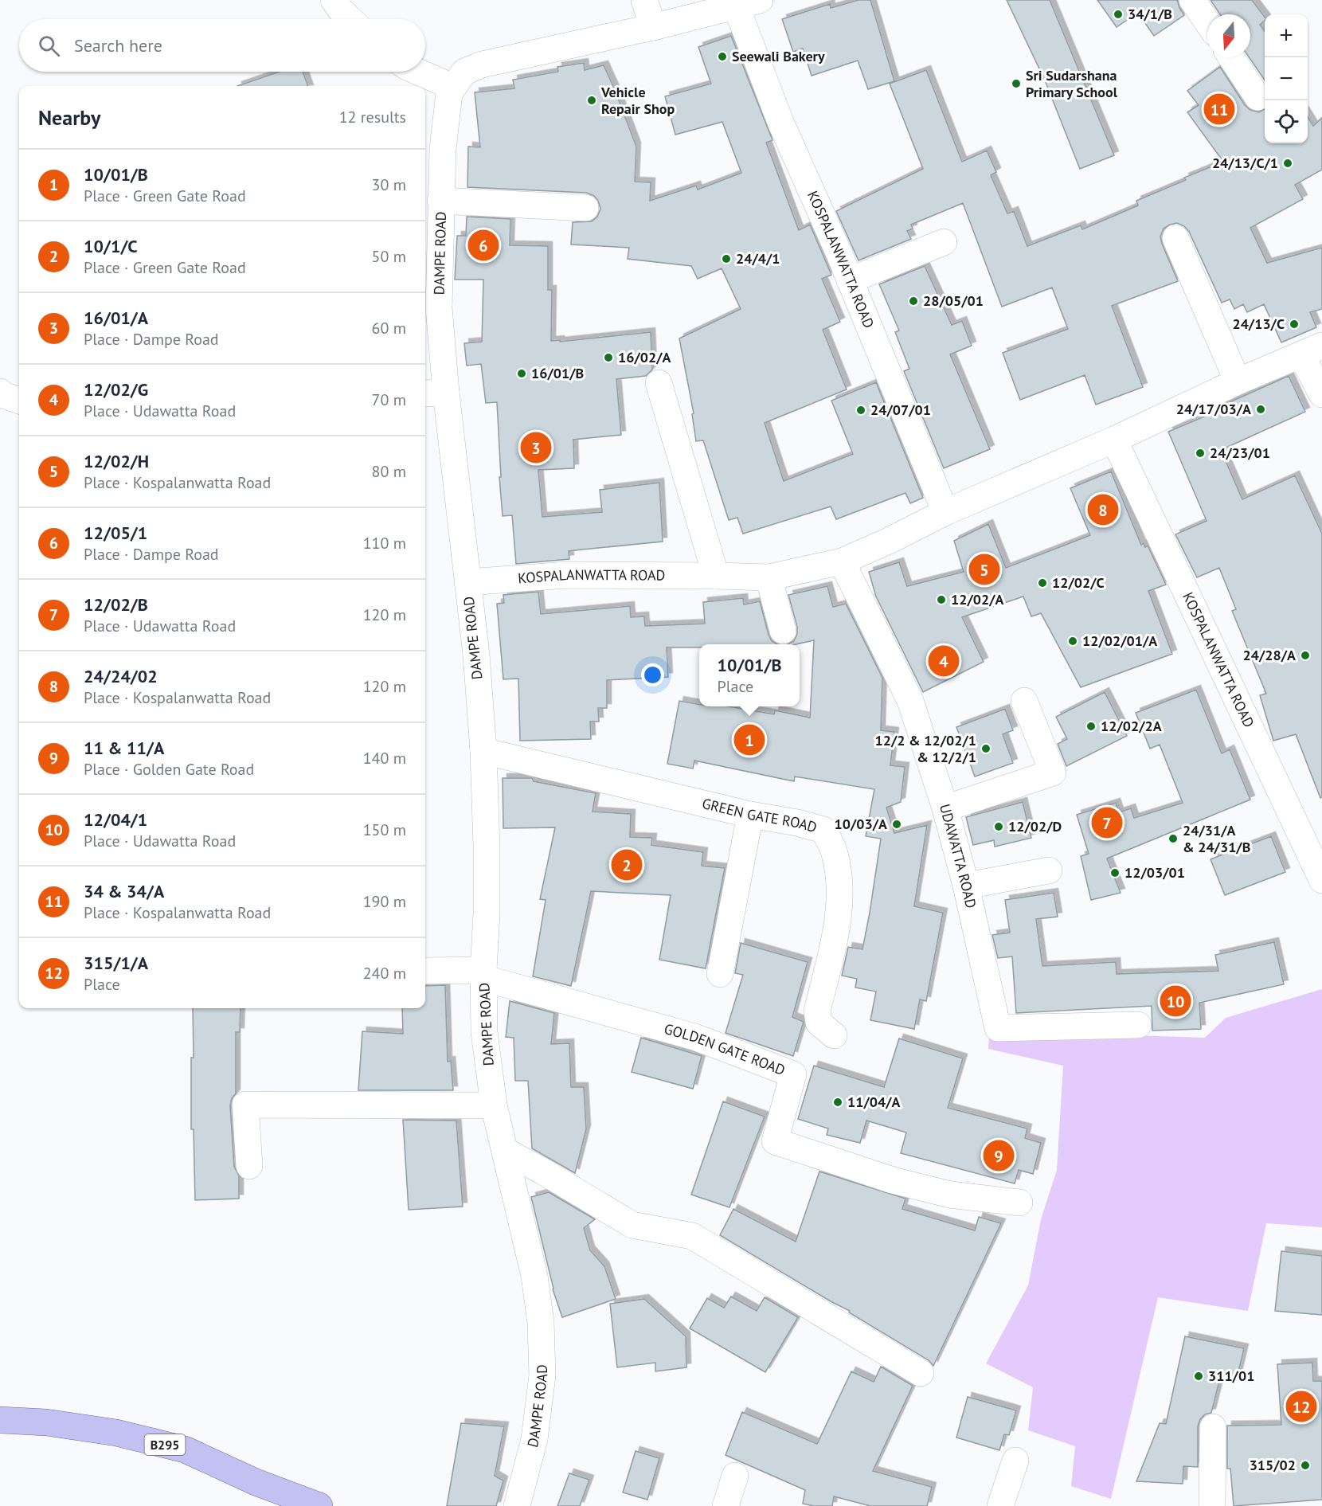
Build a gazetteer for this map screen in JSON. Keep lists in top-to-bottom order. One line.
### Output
{"streets":{"main road":["B295"],"street":["DAMPE ROAD","KOSPALANWATTA ROAD","GREEN GATE ROAD","UDAWATTA ROAD","GOLDEN GATE ROAD"]},"crossings":[["DAMPE ROAD","KOSPALANWATTA ROAD"],["DAMPE ROAD","GREEN GATE ROAD"],["DAMPE ROAD","GOLDEN GATE ROAD"],["KOSPALANWATTA ROAD","UDAWATTA ROAD"]],"places":["34/1/B","Seewali Bakery","Sri Sudarshana Primary School","Vehicle Repair Shop","24/13/C/1","24/4/1","28/05/01","24/13/C","16/02/A","16/01/B","24/17/03/A","24/07/01","24/23/01","12/02/C","12/02/A","12/02/01/A","24/28/A","12/02/2A","12/2 & 12/02/1 & 12/2/1","10/03/A","12/02/D","24/31/A & 24/31/B","12/03/01","11/04/A","311/01","315/02"],"north":"bottom","page":{"map_buttons":["+","−"],"search":"Search here","heading":["Nearby","12 results"],"pins":["11","6","3","8","5","4","1","7","2","10","9","12"],"list":[{"mark":"1","name":"10/01/B","note":"Place · Green Gate Road","value":"30 m"},{"mark":"2","name":"10/1/C","note":"Place · Green Gate Road","value":"50 m"},{"mark":"3","name":"16/01/A","note":"Place · Dampe Road","value":"60 m"},{"mark":"4","name":"12/02/G","note":"Place · Udawatta Road","value":"70 m"},{"mark":"5","name":"12/02/H","note":"Place · Kospalanwatta Road","value":"80 m"},{"mark":"6","name":"12/05/1","note":"Place · Dampe Road","value":"110 m"},{"mark":"7","name":"12/02/B","note":"Place · Udawatta Road","value":"120 m"},{"mark":"8","name":"24/24/02","note":"Place · Kospalanwatta Road","value":"120 m"},{"mark":"9","name":"11 & 11/A","note":"Place · Golden Gate Road","value":"140 m"},{"mark":"10","name":"12/04/1","note":"Place · Udawatta Road","value":"150 m"},{"mark":"11","name":"34 & 34/A","note":"Place · Kospalanwatta Road","value":"190 m"},{"mark":"12","name":"315/1/A","note":"Place","value":"240 m"}],"popup":["10/01/B","Place"]}}
